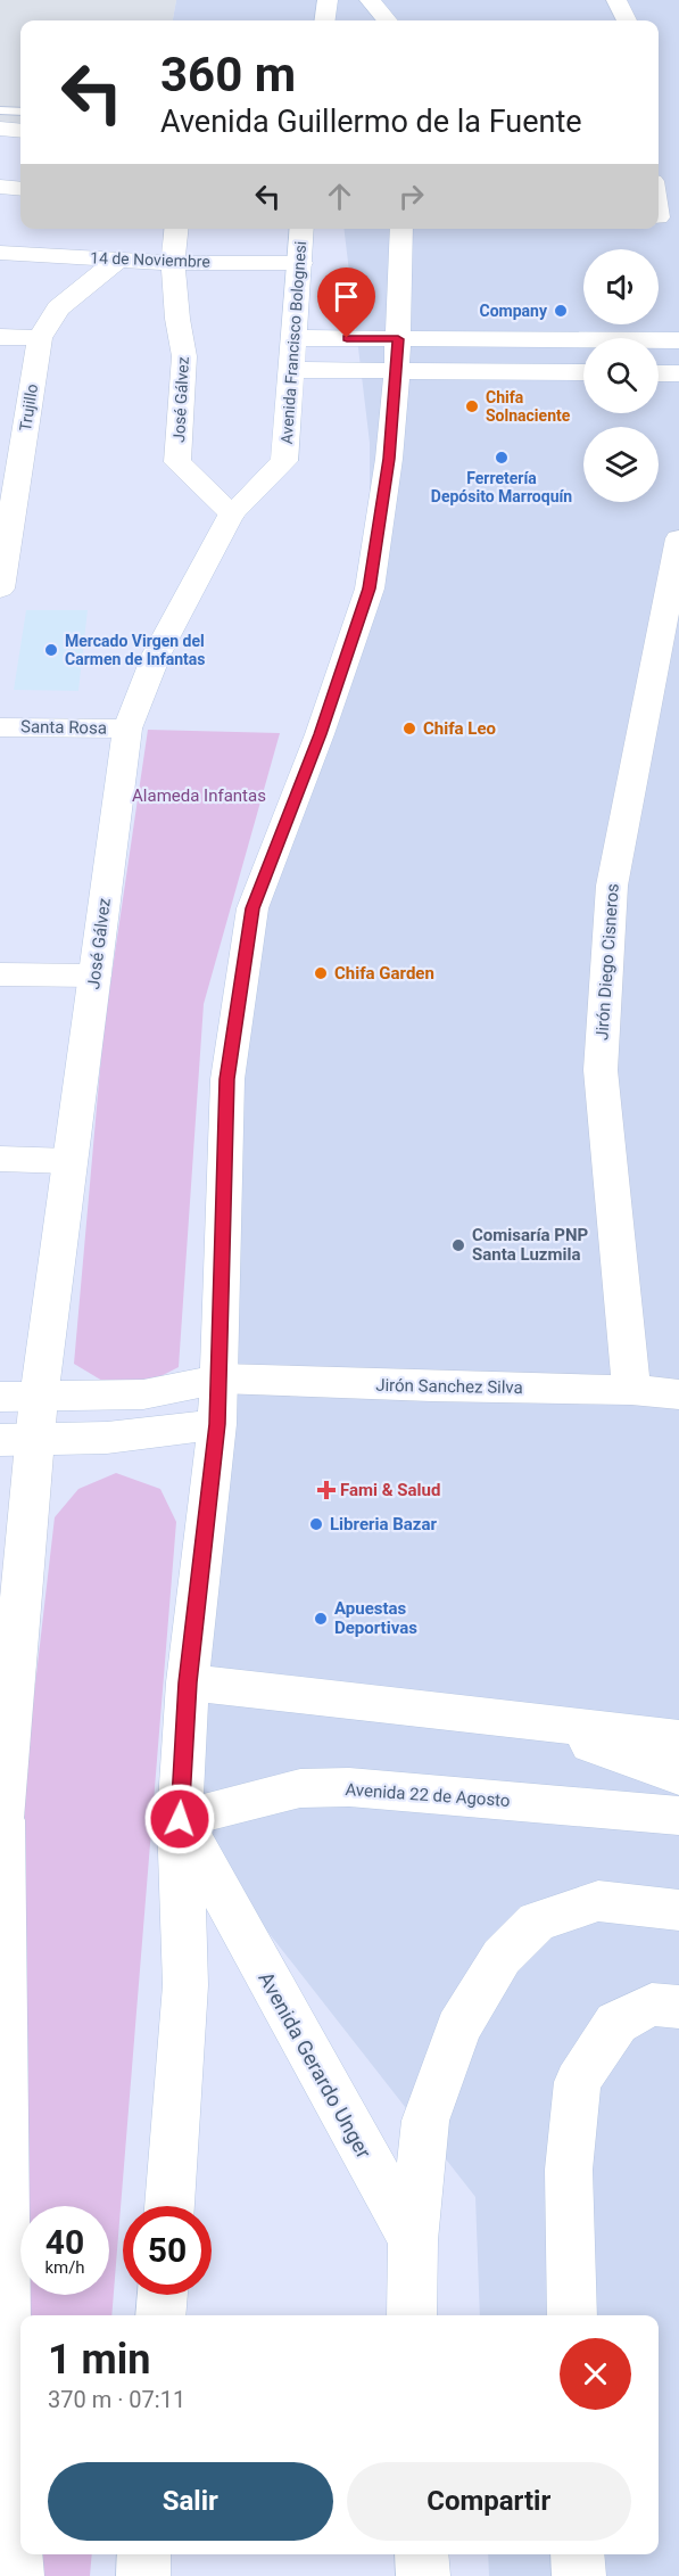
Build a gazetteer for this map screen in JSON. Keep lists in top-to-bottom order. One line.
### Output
{"streets":{"main road":["14 de Noviembre","Avenida Francisco Bolognesi","José Gálvez","Trujillo","Santa Rosa","Jirón Diego Cisneros","Jirón Sanchez Silva","Avenida 22 de Agosto","Avenida Gerardo Unger"]},"crossings":[["14 de Noviembre","Avenida Francisco Bolognesi"],["14 de Noviembre","José Gálvez"],["14 de Noviembre","Trujillo"],["Avenida Francisco Bolognesi","José Gálvez"],["José Gálvez","Santa Rosa"],["José Gálvez","Jirón Sanchez Silva"],["Jirón Diego Cisneros","Jirón Sanchez Silva"],["Avenida 22 de Agosto","Avenida Gerardo Unger"]],"parks":["Alameda Infantas"],"places":{"other":["Company","Chifa Solnaciente","Ferretería Depósito Marroquín","Mercado Virgen del Carmen de Infantas","Chifa Leo","Chifa Garden","Comisaría PNP Santa Luzmila","Libreria Bazar","Apuestas Deportivas"],"health":["Fami & Salud"]},"page":{"turn":["360 m","Avenida Guillermo de la Fuente"],"speed":"40 km/h","limit":"50","heading":["1 min","370 m · 07:11"],"buttons":["Salir","Compartir"]}}
